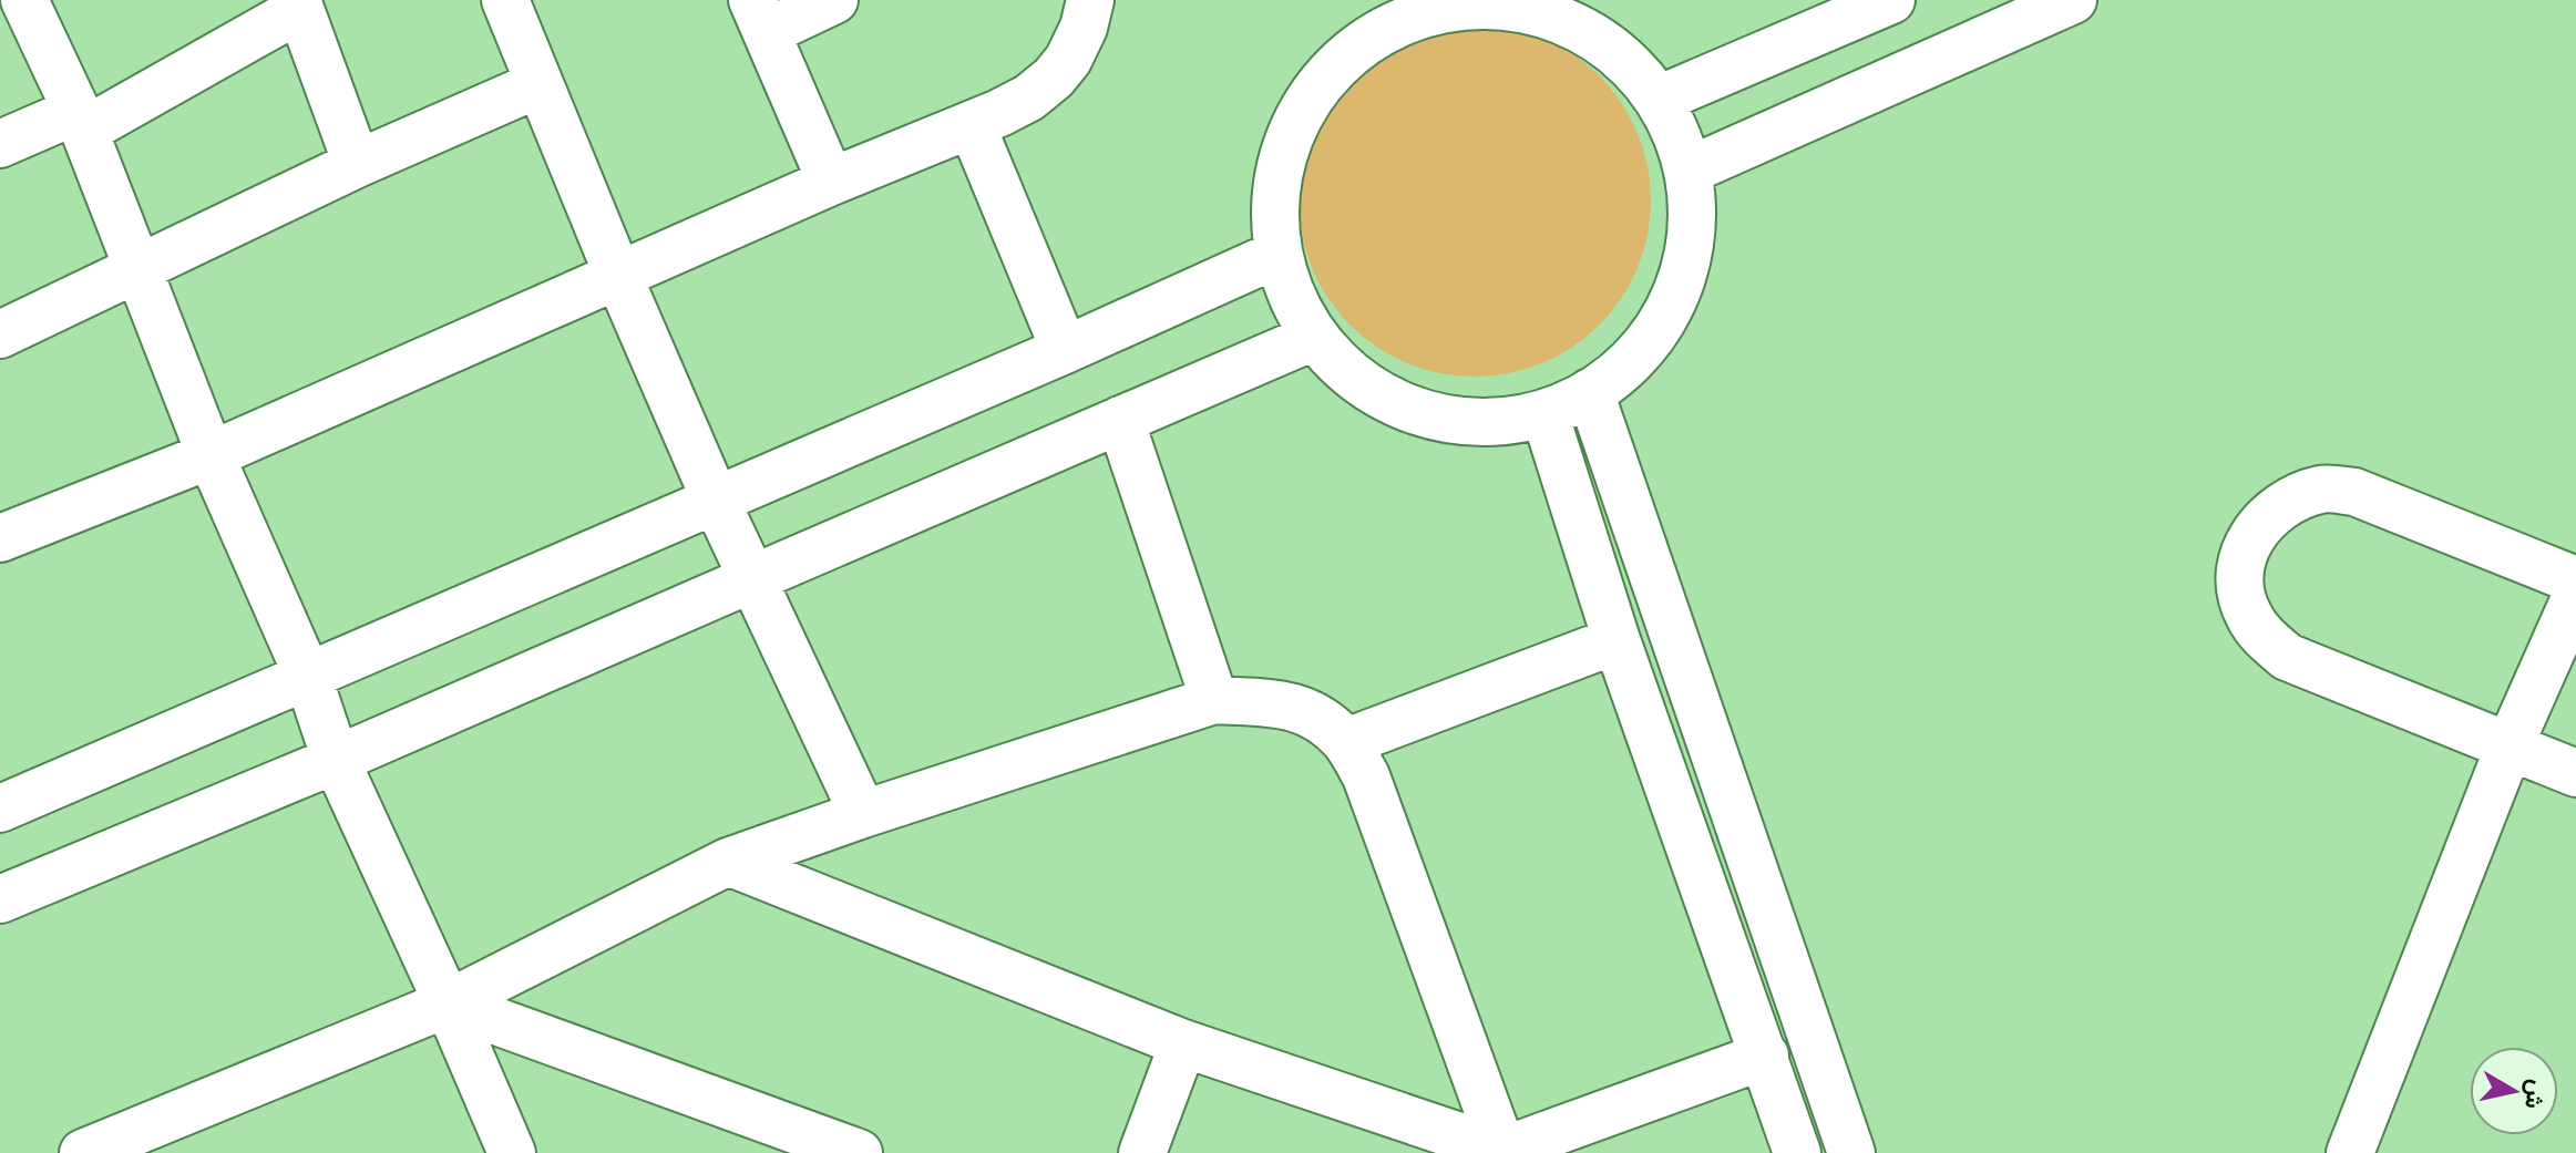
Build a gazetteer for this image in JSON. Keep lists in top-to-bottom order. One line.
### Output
{"north":"right"}
